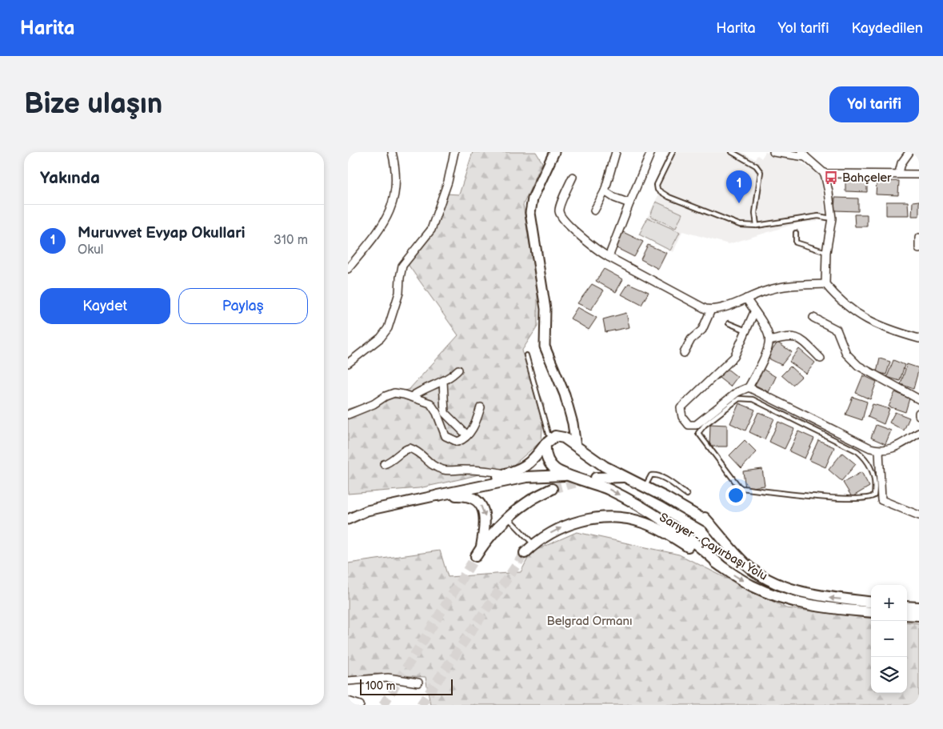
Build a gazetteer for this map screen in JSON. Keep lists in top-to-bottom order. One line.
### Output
{"streets":{"main road":["Sarıyer - Çayırbaşı Yolu"]},"parks":["Belgrad Ormanı"],"places":{"bus stop":["Bahçeler"]},"scale_bar":"100 m","page":{"header":"Harita","nav":["Harita","Yol tarifi","Kaydedilen"],"buttons":["Yol tarifi",["Kaydet","Paylaş"]],"title":"Bize ulaşın","heading":"Yakında","pins":"1","list":[{"mark":"1","name":"Muruvvet Evyap Okullari","note":"Okul","value":"310 m"}],"map_buttons":["+","−"],"scale":"100 m"}}
